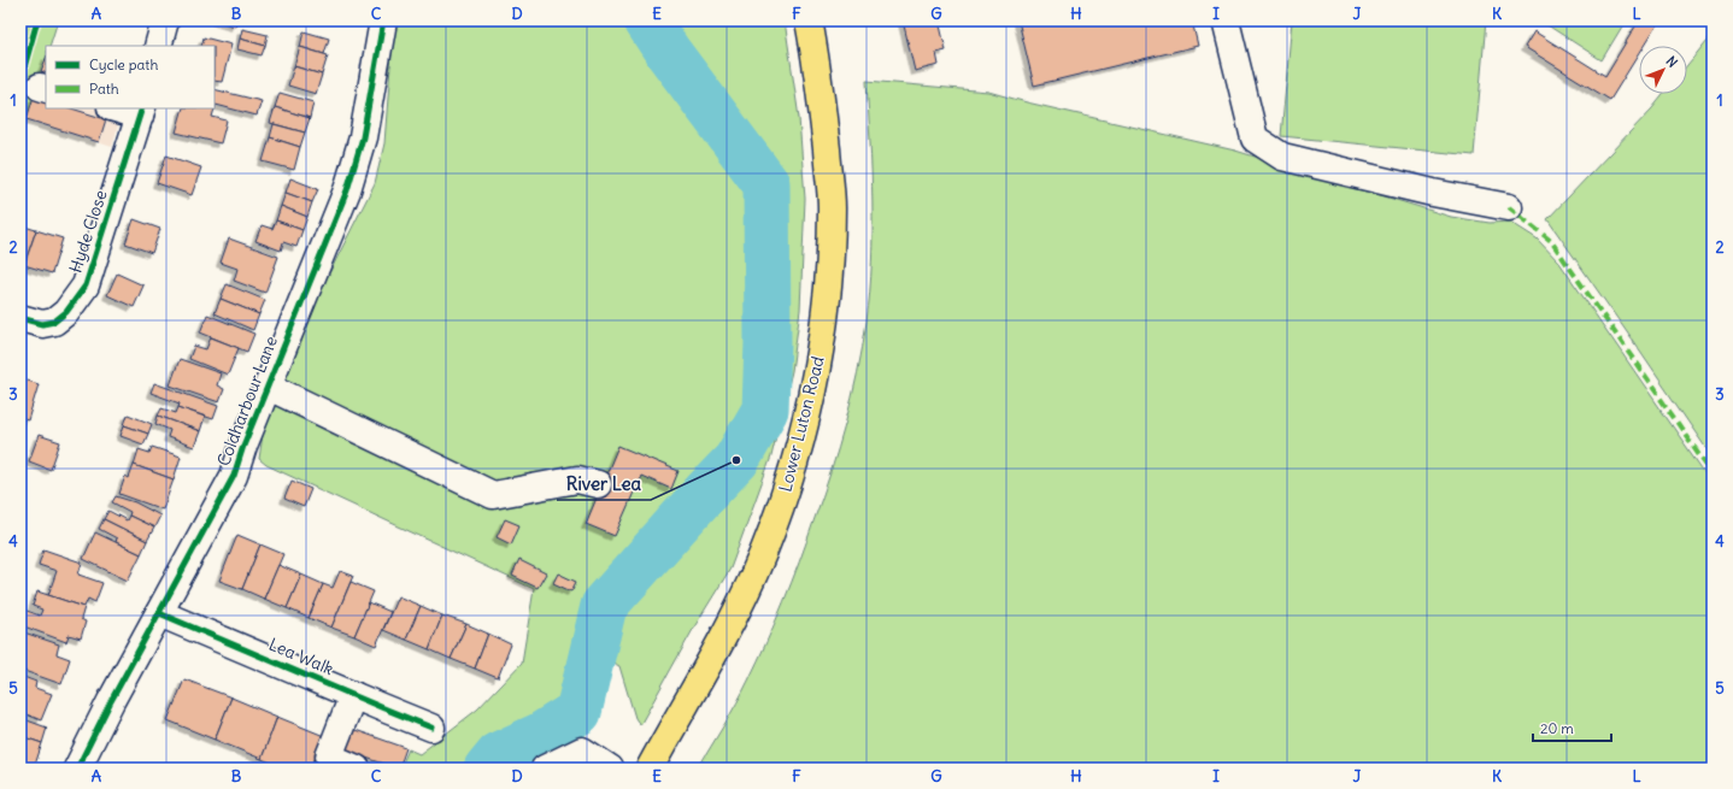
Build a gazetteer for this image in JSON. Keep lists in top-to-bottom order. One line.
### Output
{"streets":{"main road":["Lower Luton Road"],"street":["Hyde Close","Coldharbour Lane","Lea Walk"]},"crossings":[["Coldharbour Lane","Lea Walk"]],"places":["River Lea"],"legend":["Cycle path","Path"],"scale_bar":"20 m","north":"top right","grid":{"columns":["A","B","C","D","E","F","G","H","I","J","K","L"],"rows":["1","2","3","4","5"]}}
